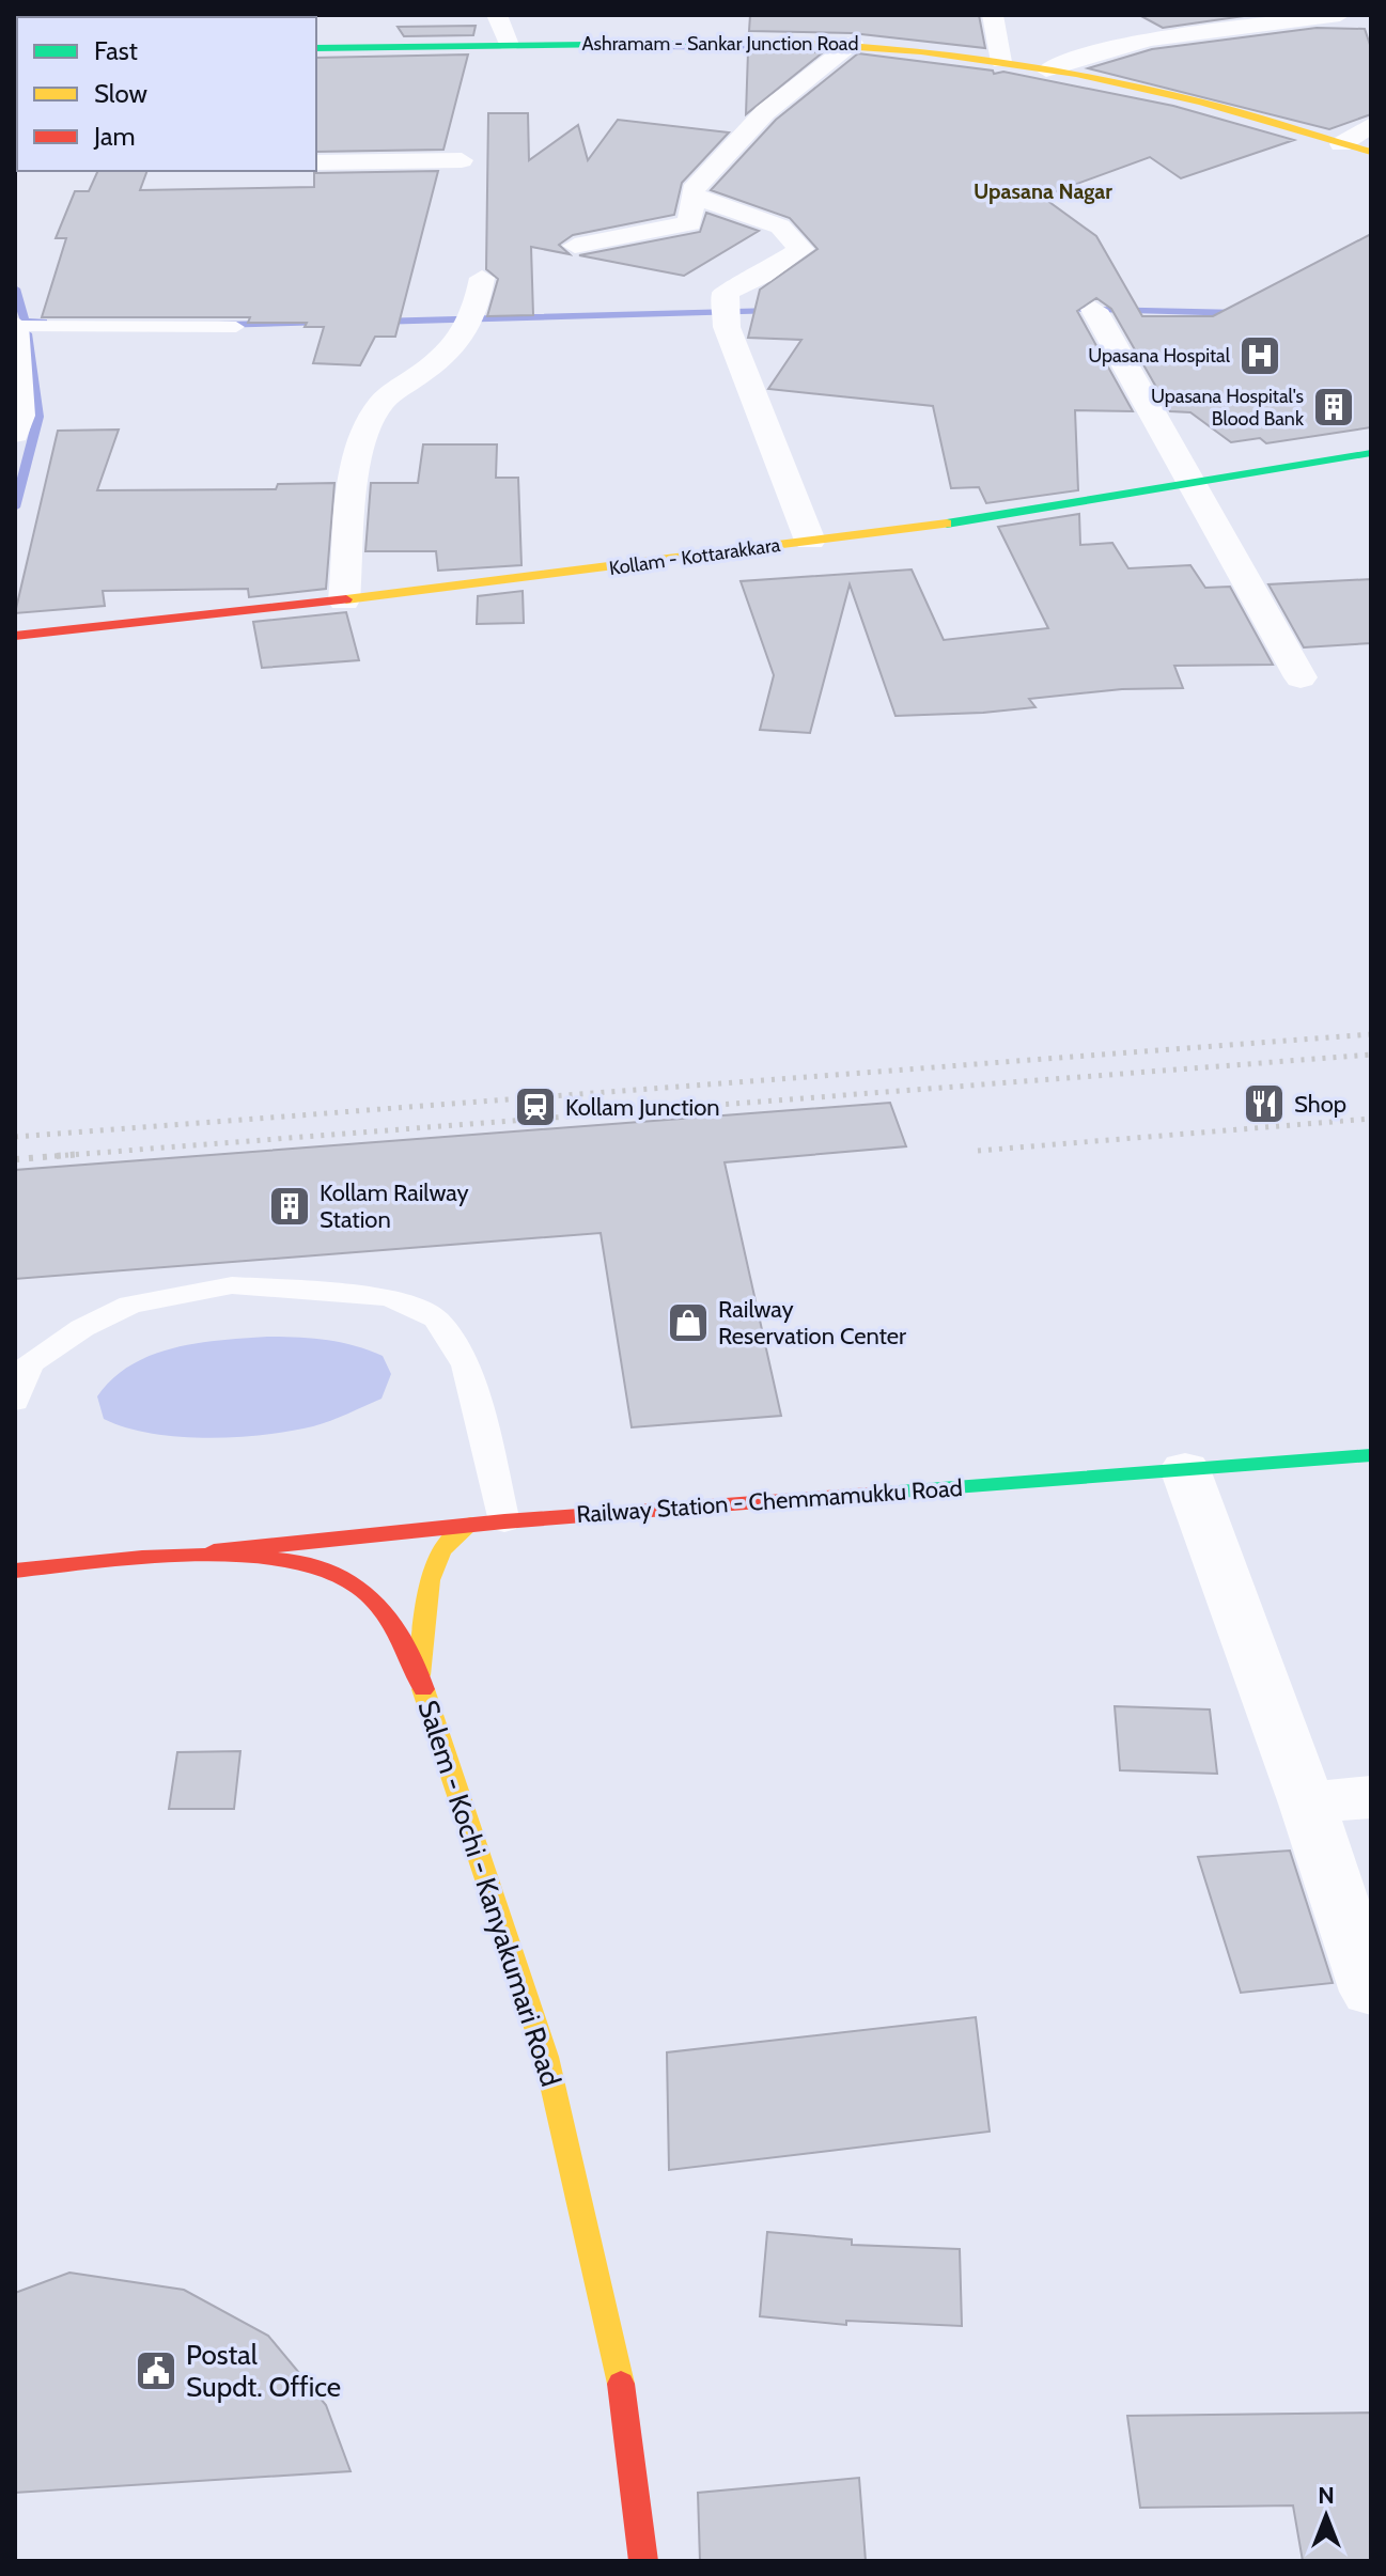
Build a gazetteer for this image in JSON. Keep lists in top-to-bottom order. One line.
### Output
{"streets":{"main road":["Ashramam - Sankar Junction Road","Kollam - Kottarakkara","Railway Station - Chemmamukku Road","Salem - Kochi - Kanyakumari Road"]},"crossings":[["Railway Station - Chemmamukku Road","Salem - Kochi - Kanyakumari Road"]],"districts":["Upasana Nagar"],"places":{"hospital":["Upasana Hospital"],"building":["Upasana Hospital's Blood Bank","Kollam Railway Station"],"restaurant":["Shop"],"station":["Kollam Junction"],"shop":["Railway Reservation Center"],"public building":["Postal Supdt. Office"]},"legend":["Fast","Slow","Jam"],"north":"top"}
